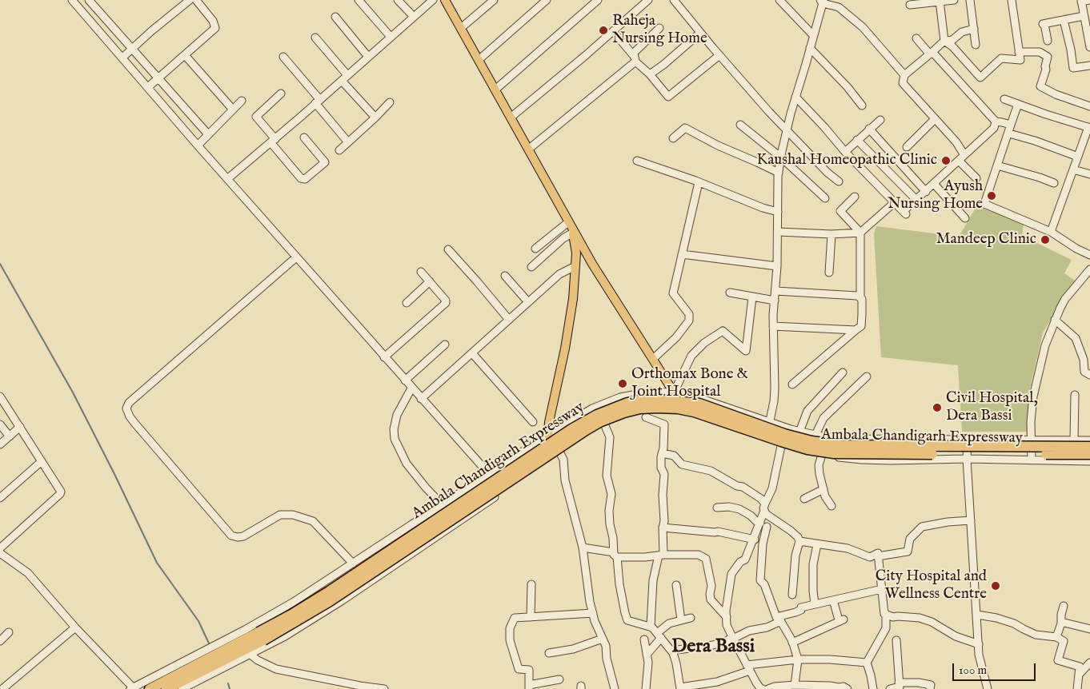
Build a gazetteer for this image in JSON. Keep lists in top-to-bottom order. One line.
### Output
{"streets":{"highway":["Ambala Chandigarh Expressway"]},"districts":["Dera Bassi"],"places":["Raheja Nursing Home","Kaushal Homeopathic Clinic","Ayush Nursing Home","Mandeep Clinic","Orthomax Bone & Joint Hospital","Civil Hospital, Dera Bassi","City Hospital and Wellness Centre"],"scale_bar":"100 m"}
